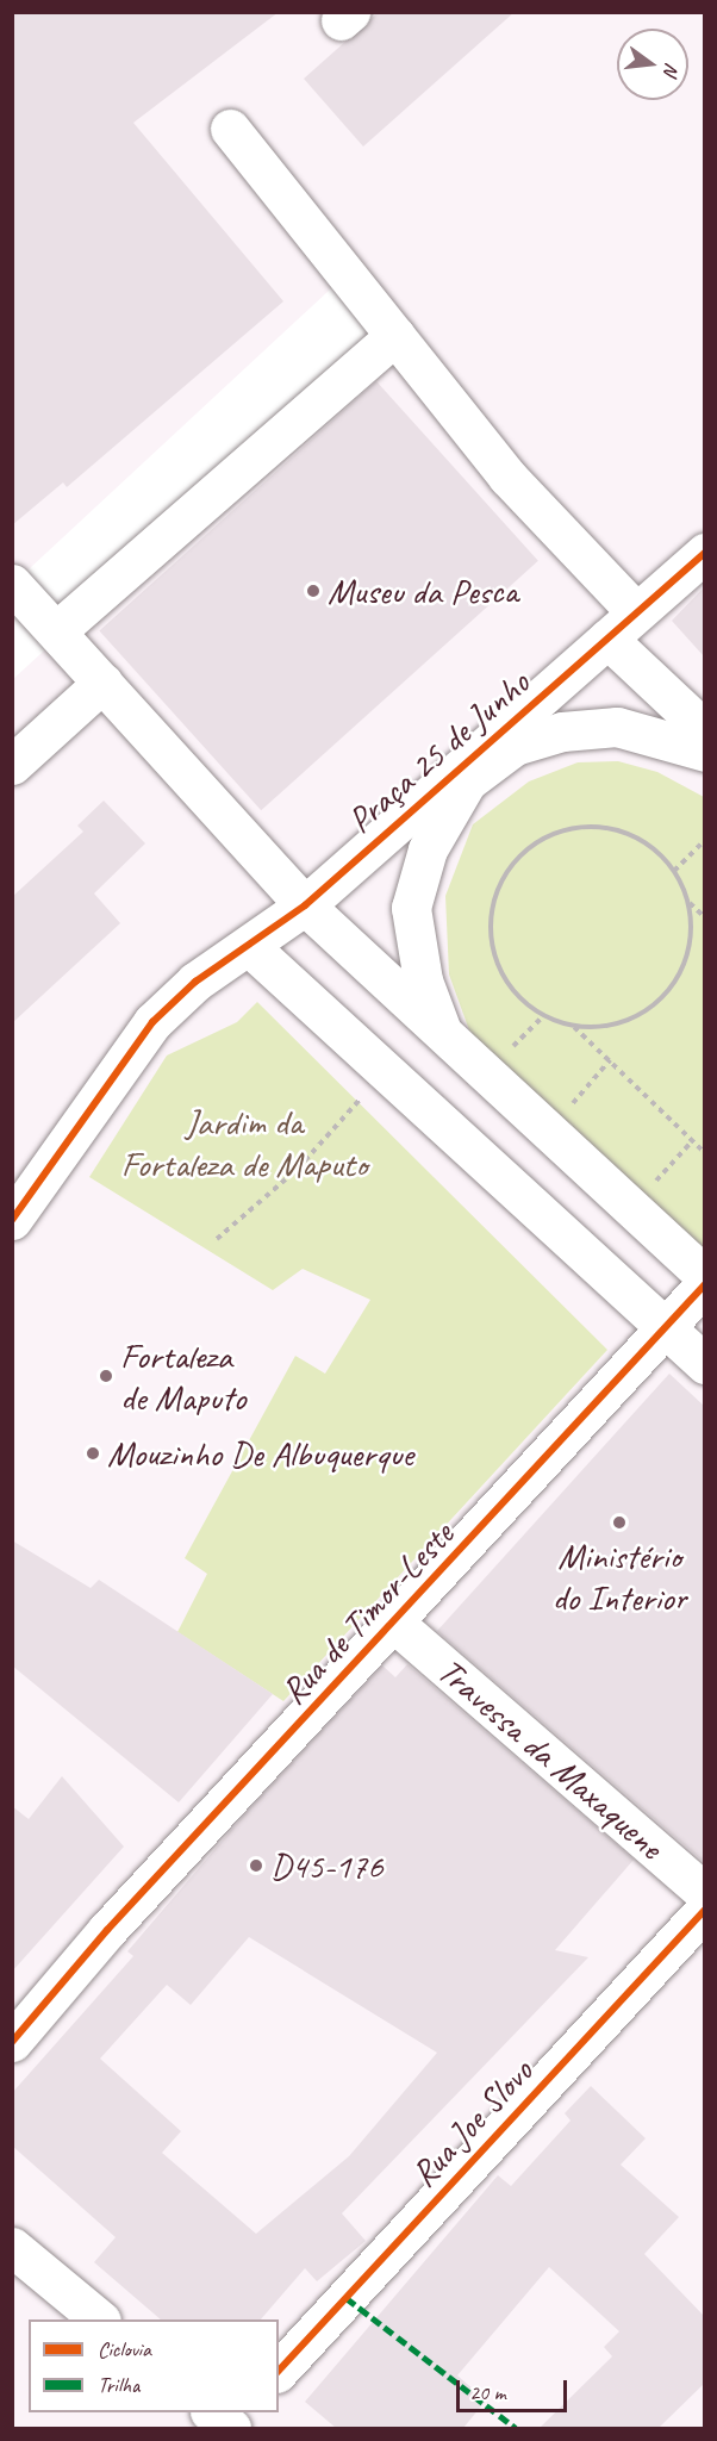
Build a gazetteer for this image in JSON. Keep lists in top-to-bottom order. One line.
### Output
{"streets":{"street":["Praça 25 de Junho","Rua de Timor-Leste","Travessa da Maxaquene","Rua Joe Slovo"]},"crossings":[["Rua de Timor-Leste","Travessa da Maxaquene"]],"parks":["Jardim da Fortaleza de Maputo"],"places":["Museu da Pesca","Fortaleza de Maputo","Mouzinho De Albuquerque","Ministério do Interior","D45-176"],"legend":["Ciclovia","Trilha"],"scale_bar":"20 m","north":"right"}
